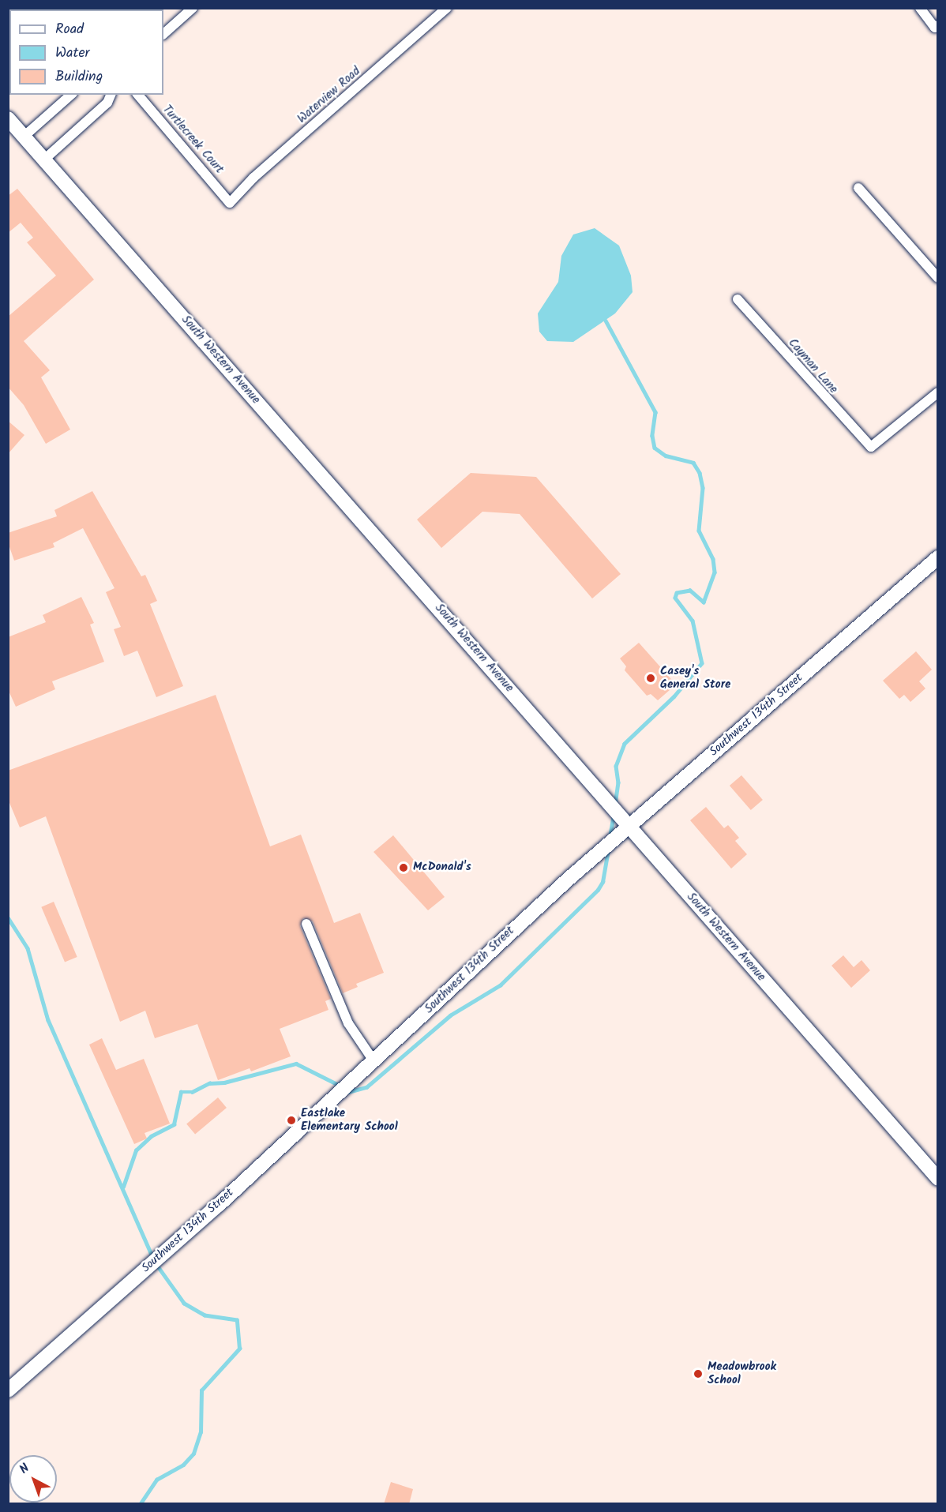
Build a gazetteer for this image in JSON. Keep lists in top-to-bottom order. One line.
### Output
{"streets":{"main road":["South Western Avenue","Southwest 134th Street"],"street":["Waterview Road","Turtlecreek Court","Cayman Lane"]},"crossings":[["Waterview Road","Turtlecreek Court"],["South Western Avenue","Southwest 134th Street"]],"places":["Casey's General Store","McDonald's","Eastlake Elementary School","Meadowbrook School"],"legend":["Road","Water","Building"],"north":"top left"}
